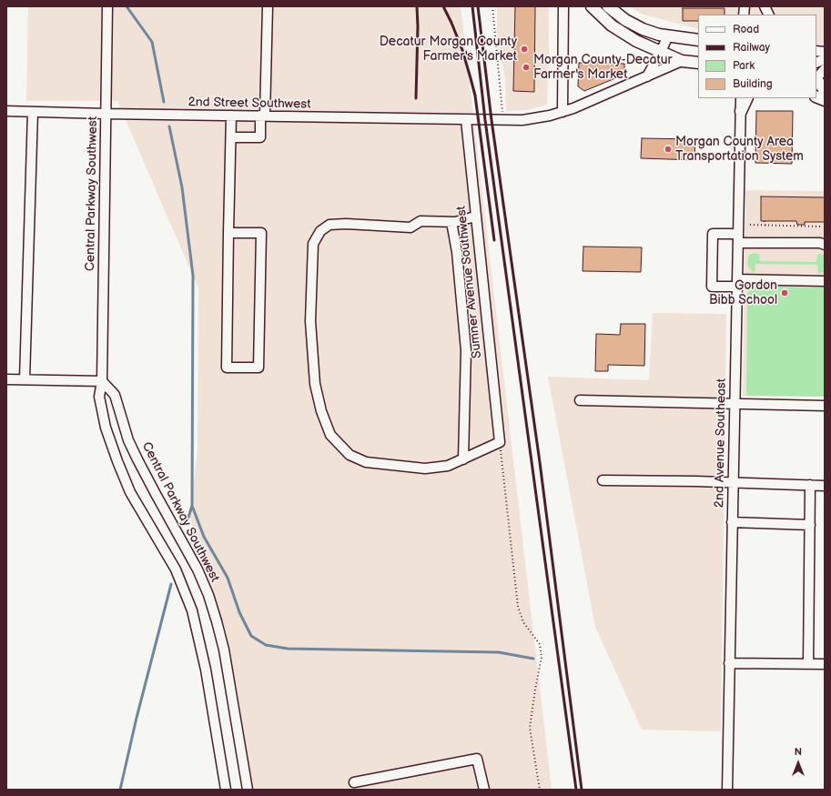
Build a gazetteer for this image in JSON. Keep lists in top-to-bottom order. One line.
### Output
{"streets":{"street":["2nd Street Southwest","Central Parkway Southwest","Sumner Avenue Southwest","2nd Avenue Southeast"]},"crossings":[["2nd Street Southwest","Central Parkway Southwest"],["2nd Street Southwest","Sumner Avenue Southwest"]],"places":["Decatur Morgan County Farmer's Market","Morgan County-Decatur Farmer's Market","Morgan County Area Transportation System","Gordon Bibb School"],"legend":["Road","Railway","Park","Building"],"north":"top"}
